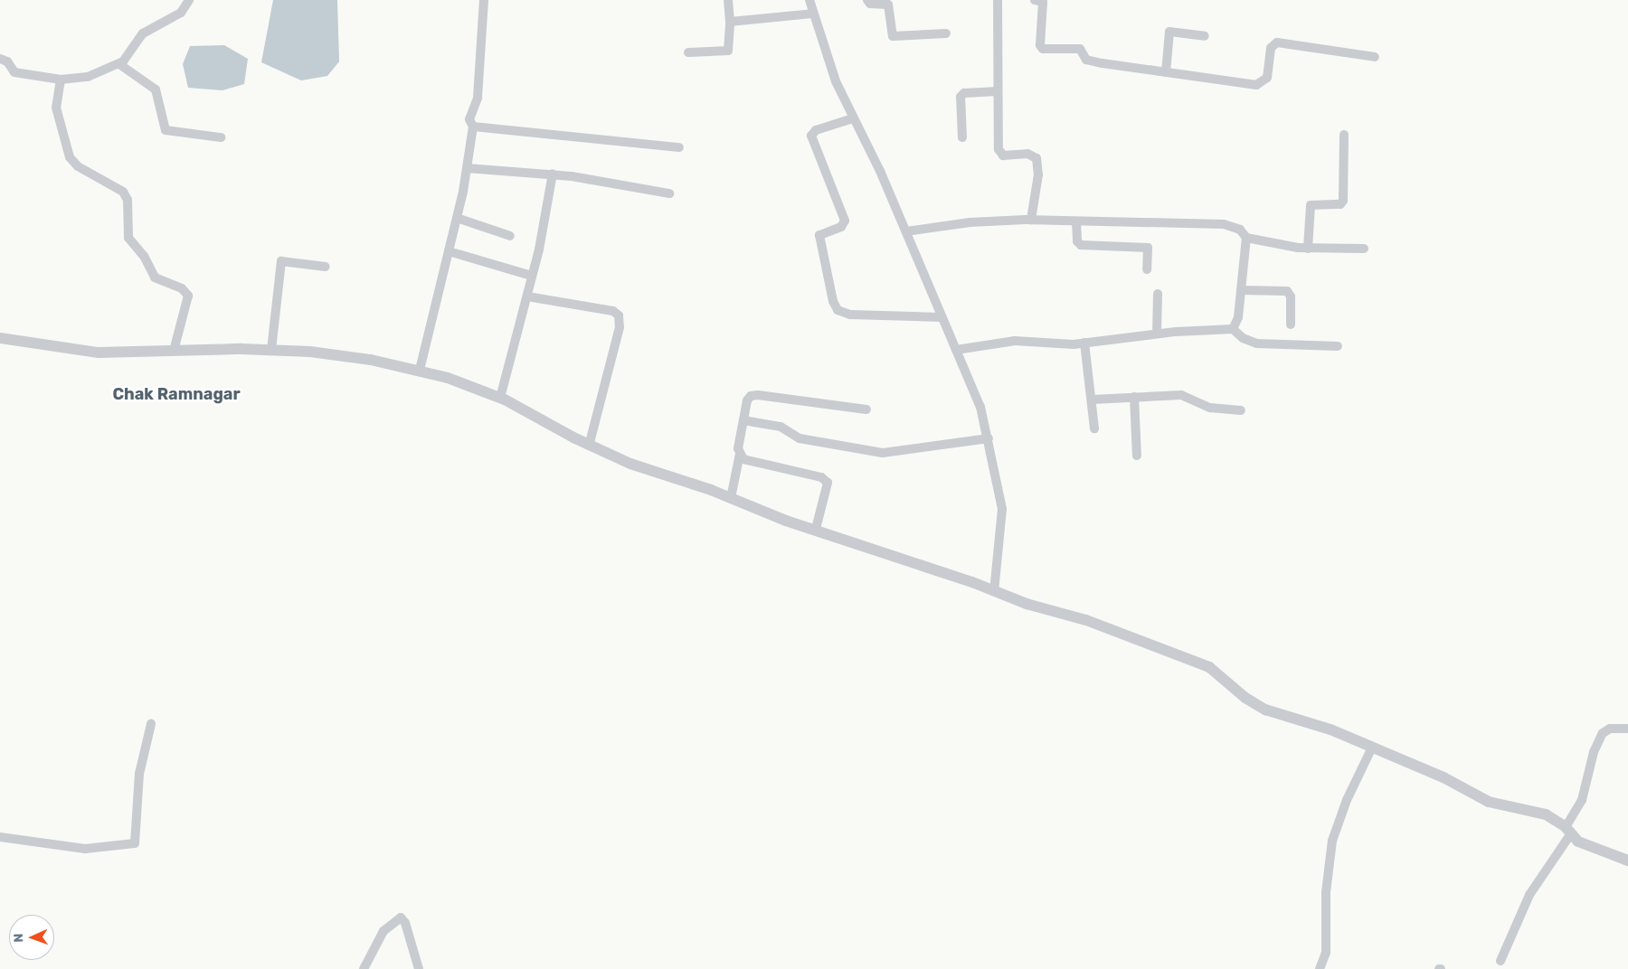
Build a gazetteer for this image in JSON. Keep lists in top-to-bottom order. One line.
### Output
{"districts":["Chak Ramnagar"],"north":"left"}
